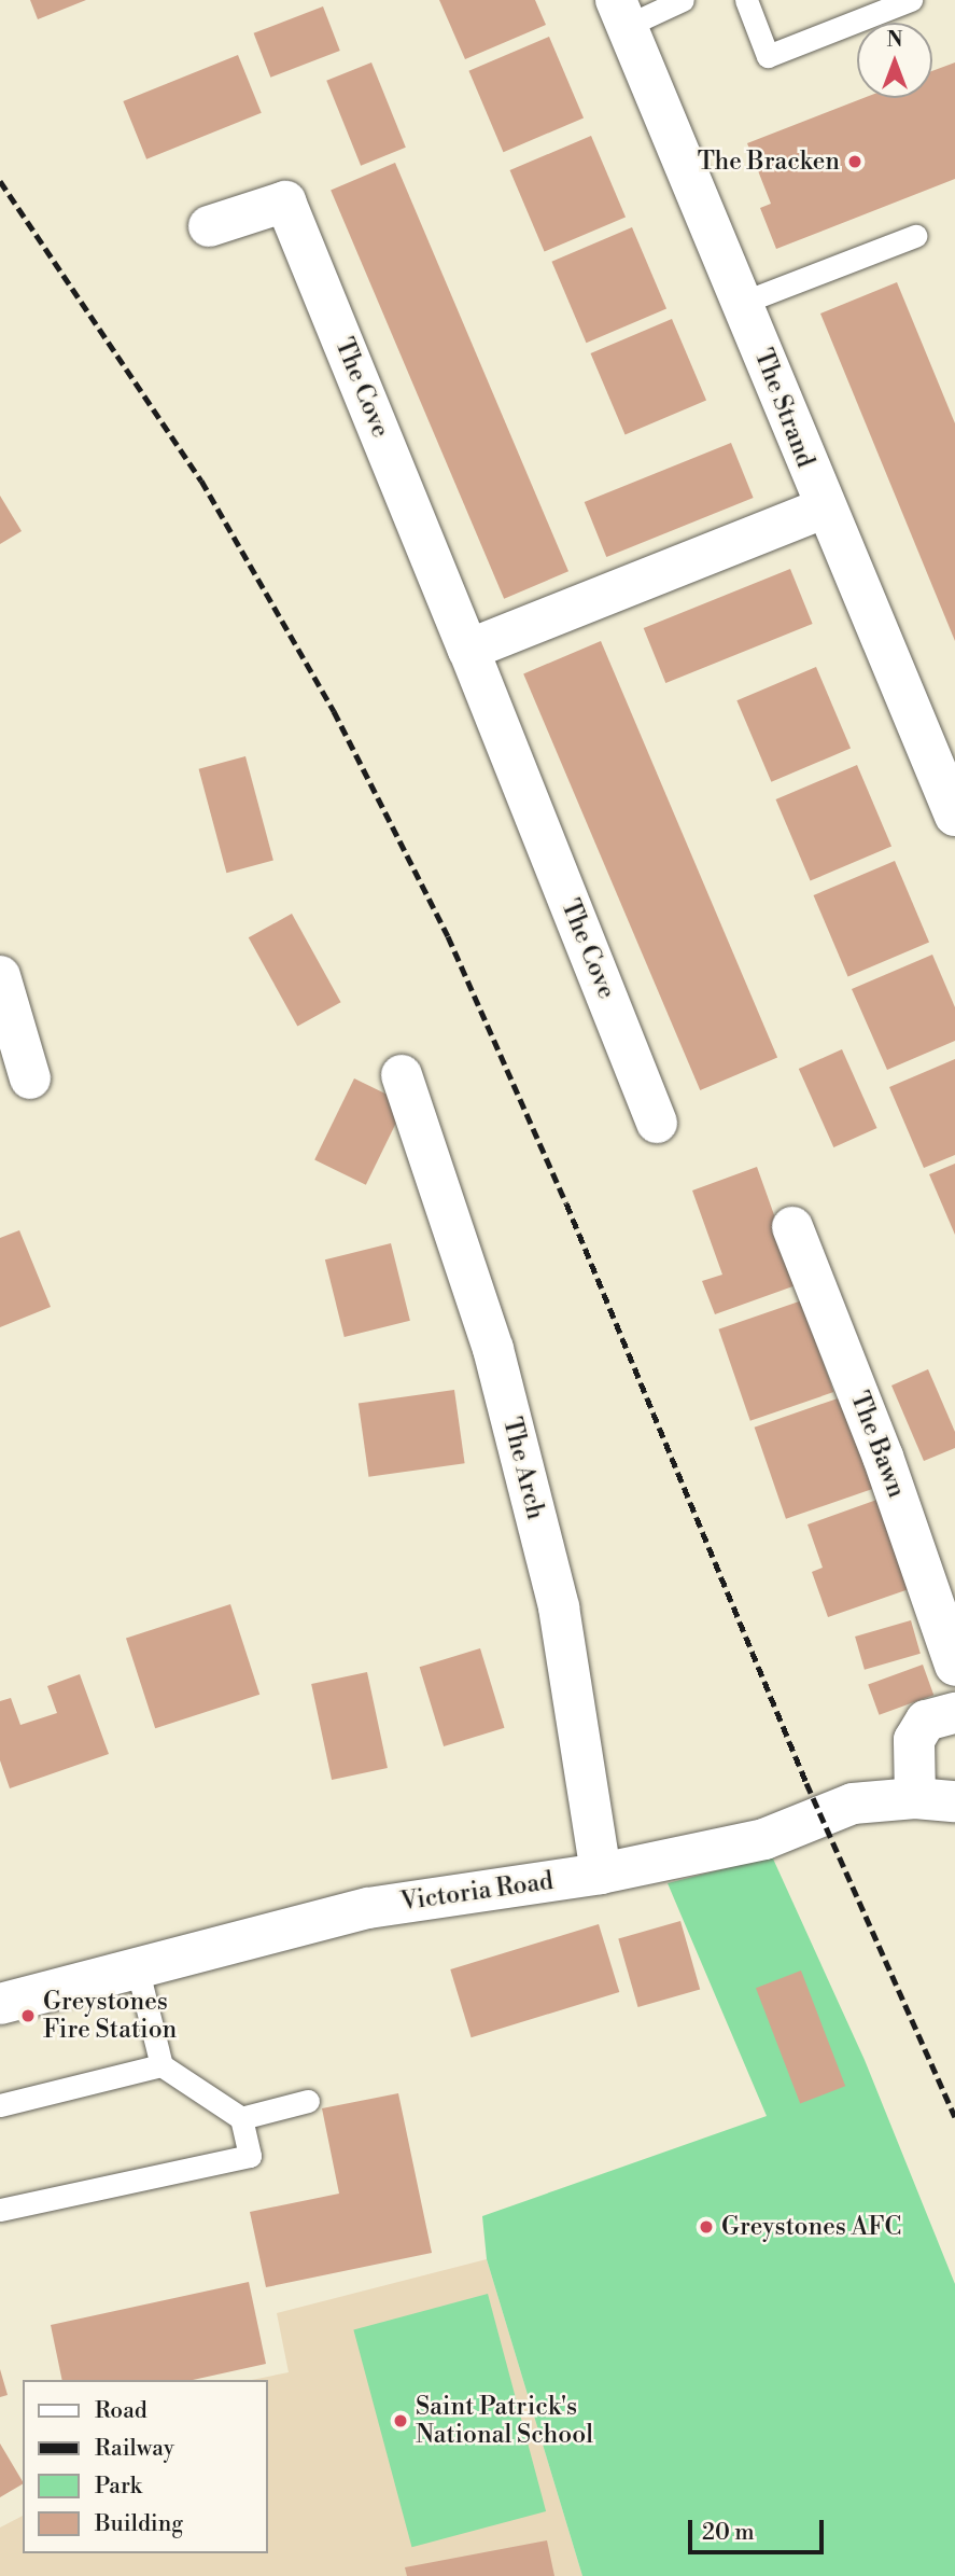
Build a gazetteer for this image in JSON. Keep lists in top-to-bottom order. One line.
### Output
{"streets":{"street":["The Cove","The Strand","The Bawn","The Arch","Victoria Road"]},"crossings":[["The Arch","Victoria Road"]],"places":["The Bracken","Greystones Fire Station","Greystones AFC","Saint Patrick's National School"],"legend":["Road","Railway","Park","Building"],"scale_bar":"20 m","north":"top"}
